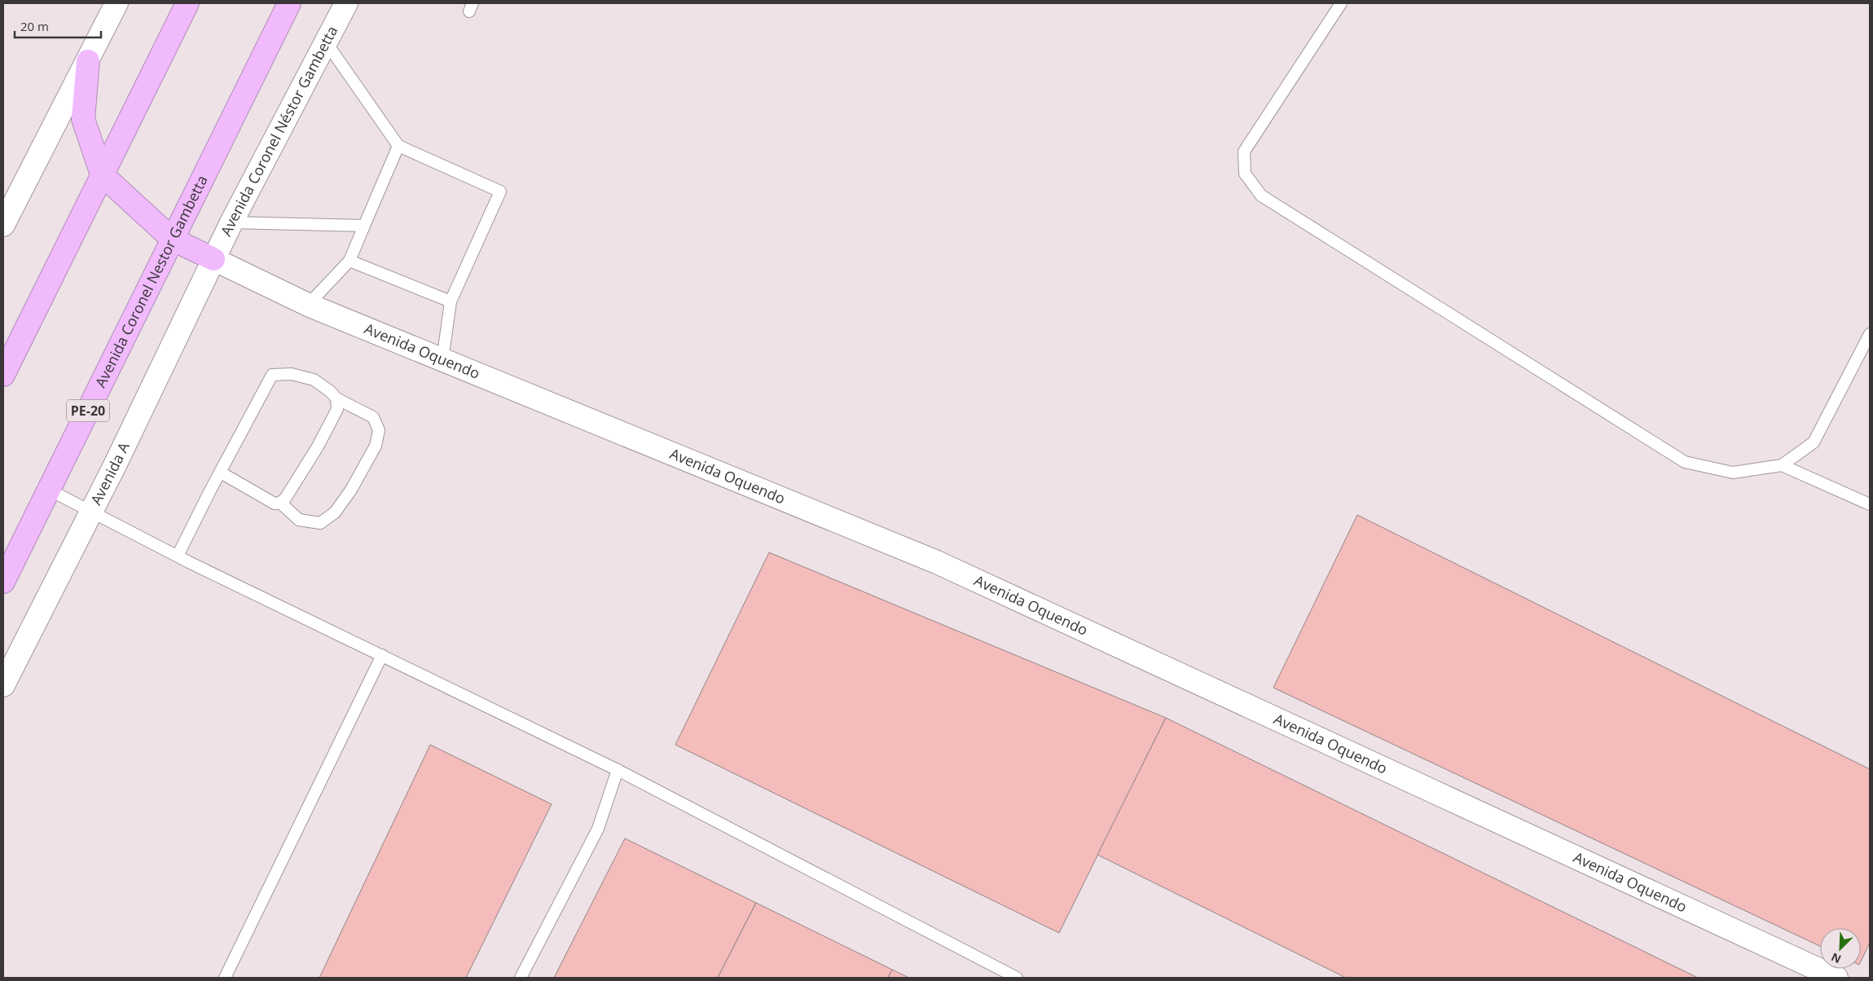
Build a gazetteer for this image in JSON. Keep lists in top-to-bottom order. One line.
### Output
{"streets":{"highway":["Avenida Coronel Nestor Gambetta","PE-20"],"street":["Avenida Coronel Néstor Gambetta","Avenida Oquendo","Avenida A"]},"crossings":[["Avenida Coronel Néstor Gambetta","Avenida Oquendo"],["Avenida Coronel Néstor Gambetta","Avenida A"],["Avenida Oquendo","Avenida A"]],"scale_bar":"20 m","north":"bottom left"}
